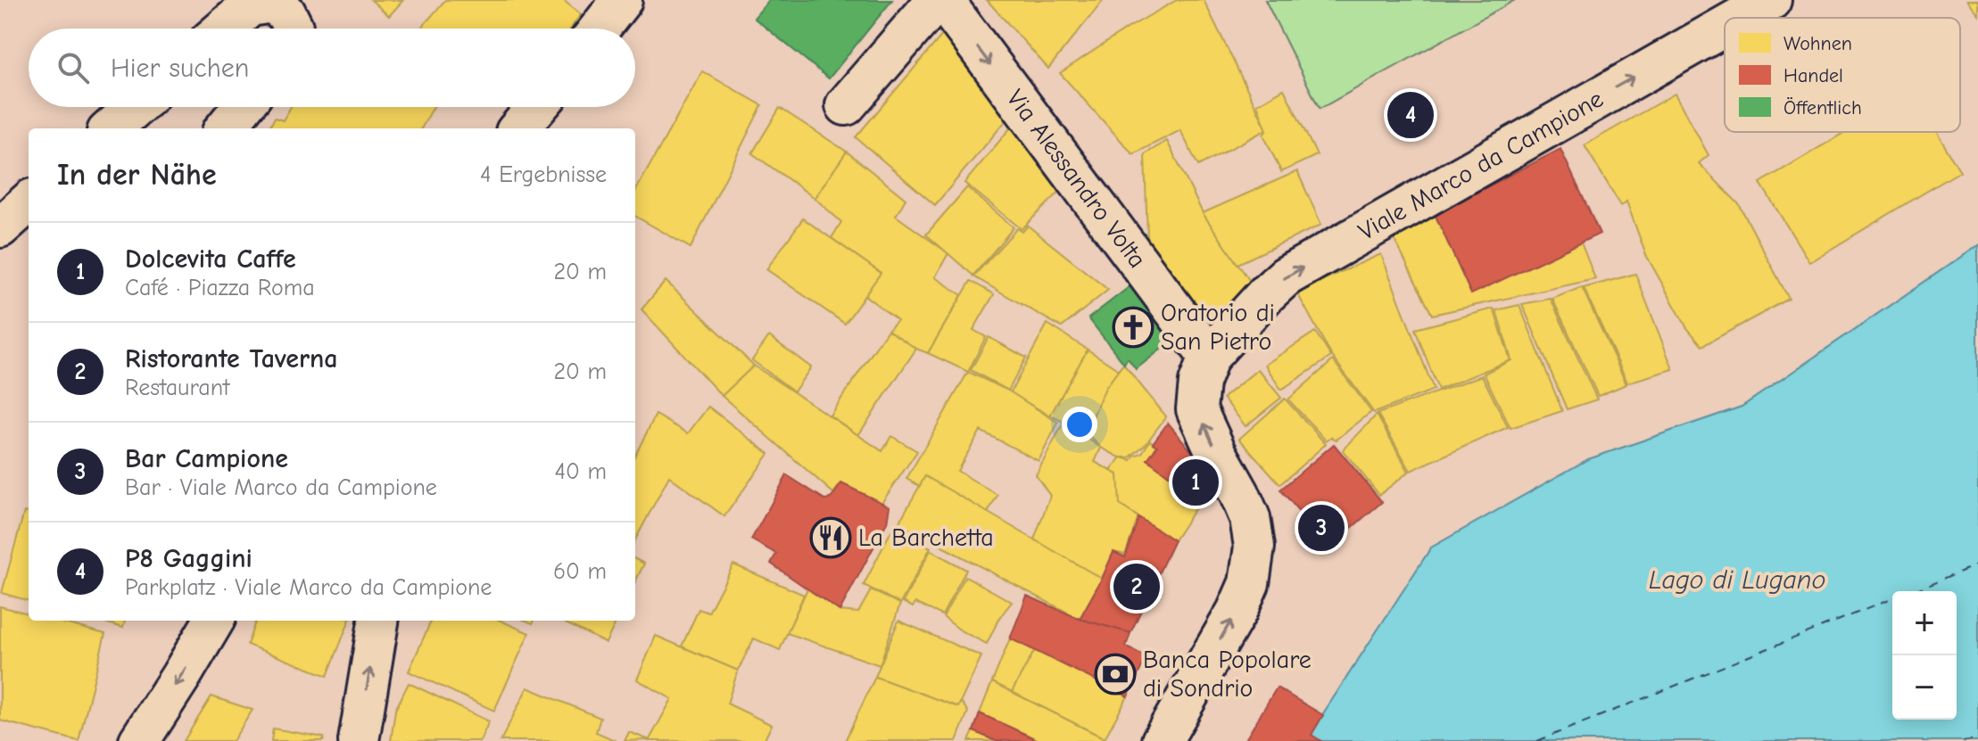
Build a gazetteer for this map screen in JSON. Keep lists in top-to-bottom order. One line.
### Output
{"streets":{"street":["Viale Marco da Campione","Via Alessandro Volta"]},"crossings":[["Viale Marco da Campione","Via Alessandro Volta"]],"one_way":["Viale Marco da Campione","Via Alessandro Volta"],"water":["Lago di Lugano"],"places":{"church":["Oratorio di San Pietro"],"restaurant":["La Barchetta"],"bank":["Banca Popolare di Sondrio"]},"legend":["Wohnen","Handel","Öffentlich"],"page":{"search":"Hier suchen","pins":["4","1","3","2"],"heading":["In der Nähe","4 Ergebnisse"],"list":[{"mark":"1","name":"Dolcevita Caffe","note":"Café · Piazza Roma","value":"20 m"},{"mark":"2","name":"Ristorante Taverna","note":"Restaurant","value":"20 m"},{"mark":"3","name":"Bar Campione","note":"Bar · Viale Marco da Campione","value":"40 m"},{"mark":"4","name":"P8 Gaggini","note":"Parkplatz · Viale Marco da Campione","value":"60 m"}],"map_buttons":["+","−"]}}
